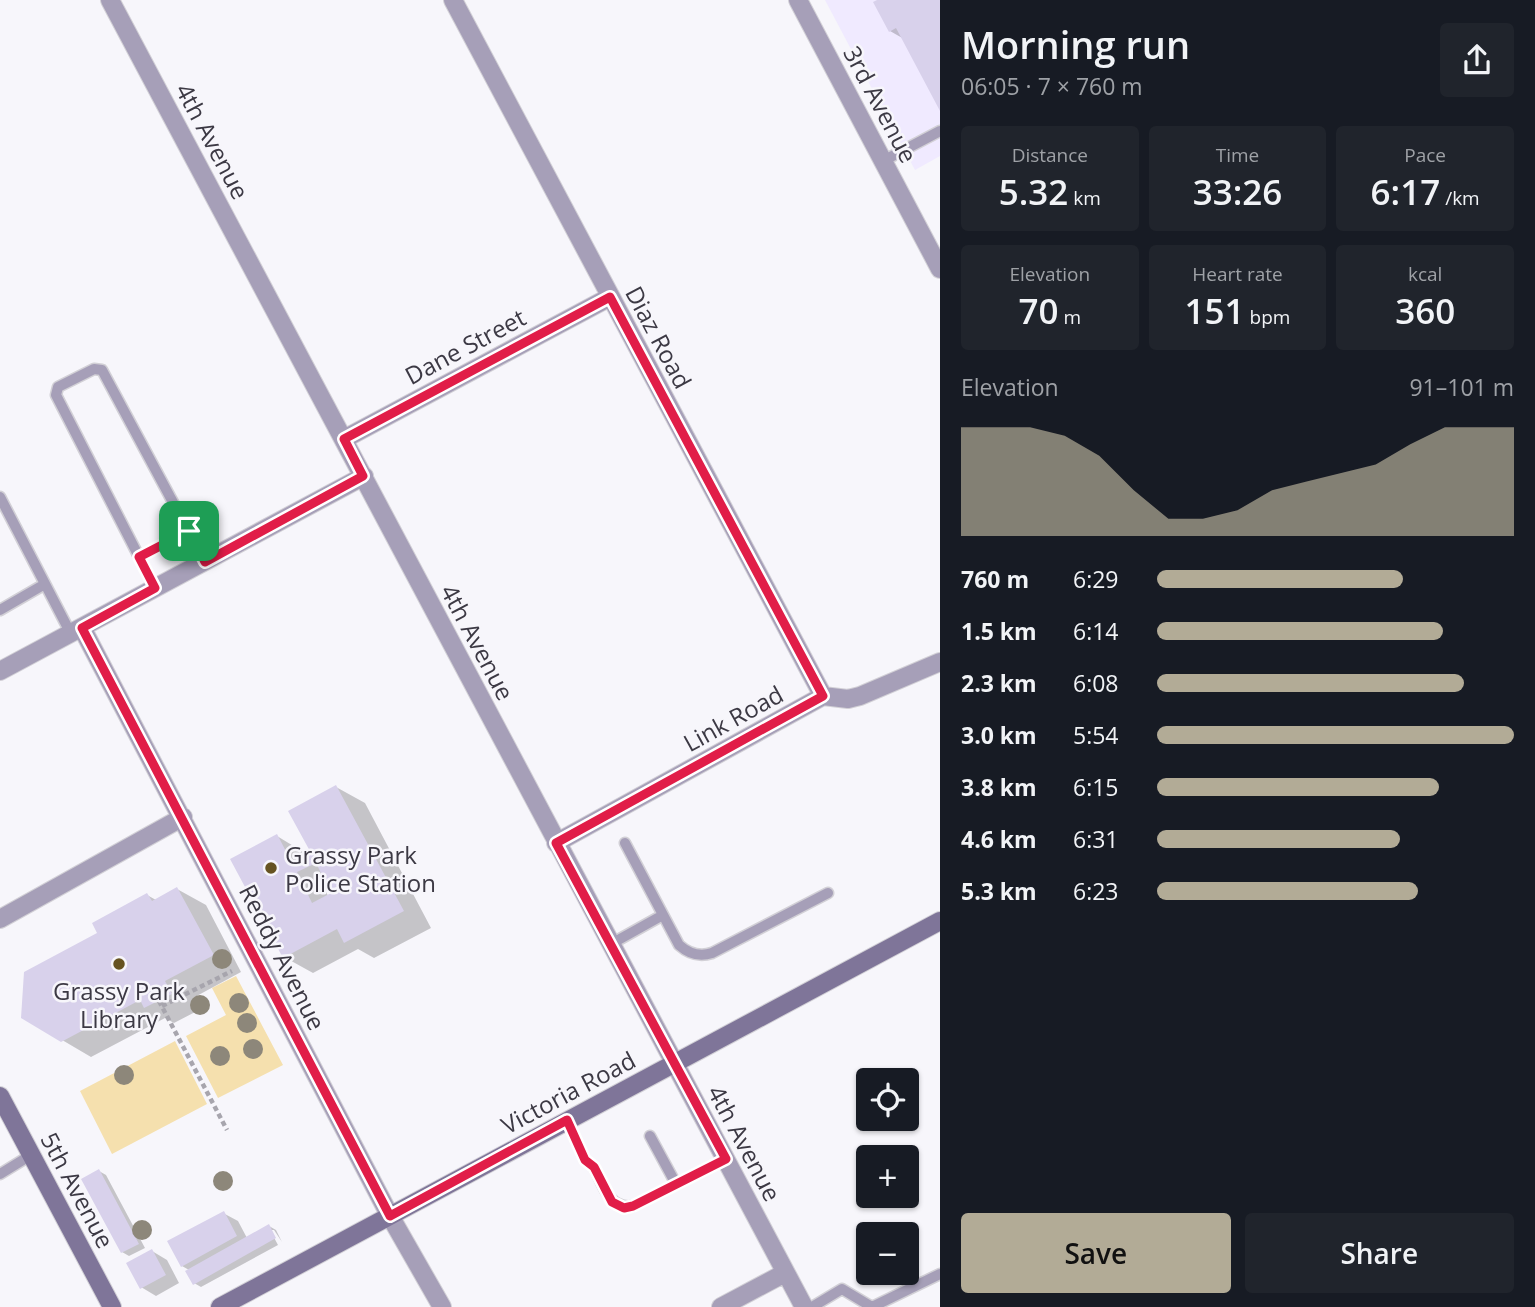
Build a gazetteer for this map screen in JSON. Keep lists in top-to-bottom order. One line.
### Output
{"streets":{"street":["3rd Avenue","4th Avenue","Diaz Road","Dane Street","Link Road","Reddy Avenue","Victoria Road","5th Avenue"]},"crossings":[["4th Avenue","Dane Street"],["4th Avenue","Link Road"],["4th Avenue","Victoria Road"],["Diaz Road","Dane Street"],["Diaz Road","Link Road"],["Reddy Avenue","Victoria Road"]],"places":["Grassy Park Police Station","Grassy Park Library"],"page":{"heading":["Morning run","06:05 · 7 × 760 m"],"stats":[["Distance","5.32 km"],["Time","33:26"],["Pace","6:17 /km"],["Elevation","70 m"],["Heart rate","151 bpm"],["kcal","360"]],"chart":["Elevation","91–101 m"],"list":[{"name":"760 m","note":"6:29"},{"name":"1.5 km","note":"6:14"},{"name":"2.3 km","note":"6:08"},{"name":"3.0 km","note":"5:54"},{"name":"3.8 km","note":"6:15"},{"name":"4.6 km","note":"6:31"},{"name":"5.3 km","note":"6:23"}],"map_buttons":["+","−"],"buttons":["Save","Share"]}}
